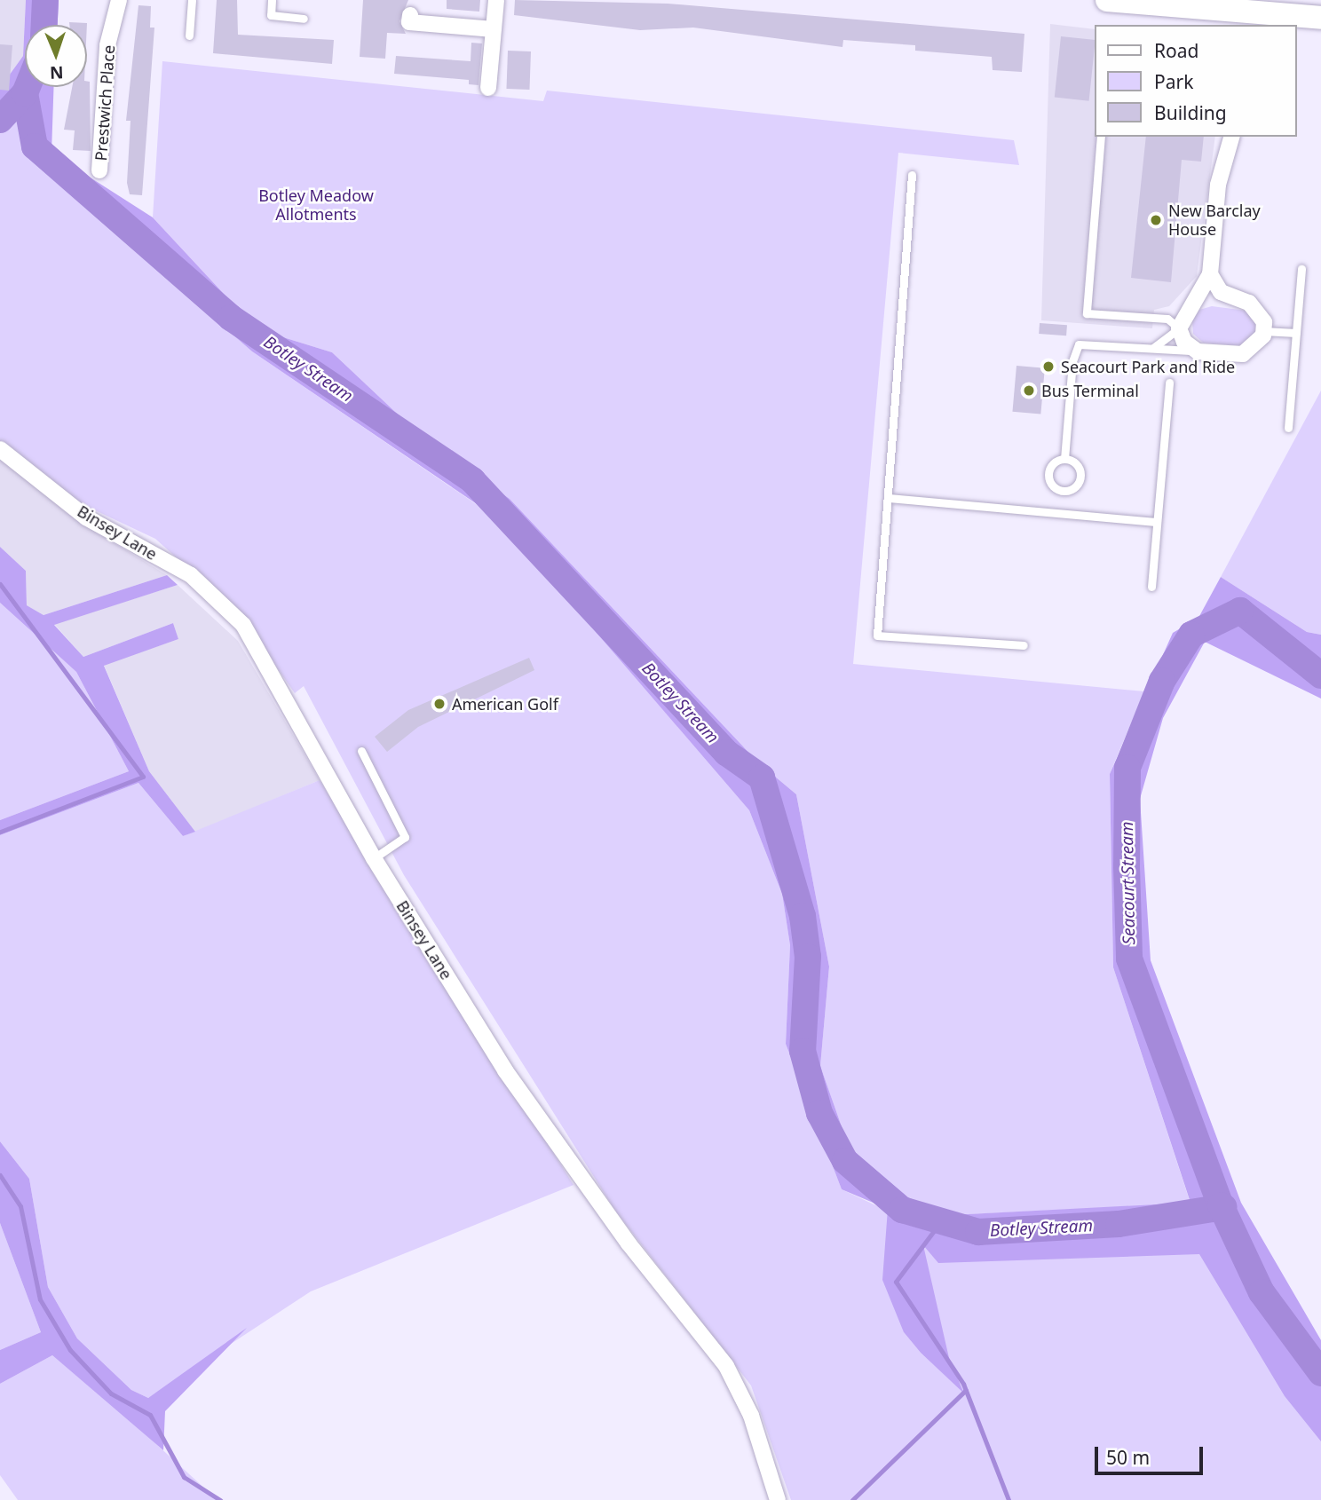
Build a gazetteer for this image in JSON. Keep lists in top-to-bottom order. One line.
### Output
{"streets":{"street":["Prestwich Place","Binsey Lane"]},"water":["Botley Stream","Seacourt Stream"],"parks":["Botley Meadow Allotments"],"places":["New Barclay House","Seacourt Park and Ride","Bus Terminal","American Golf"],"legend":["Road","Park","Building"],"scale_bar":"50 m","north":"bottom"}
